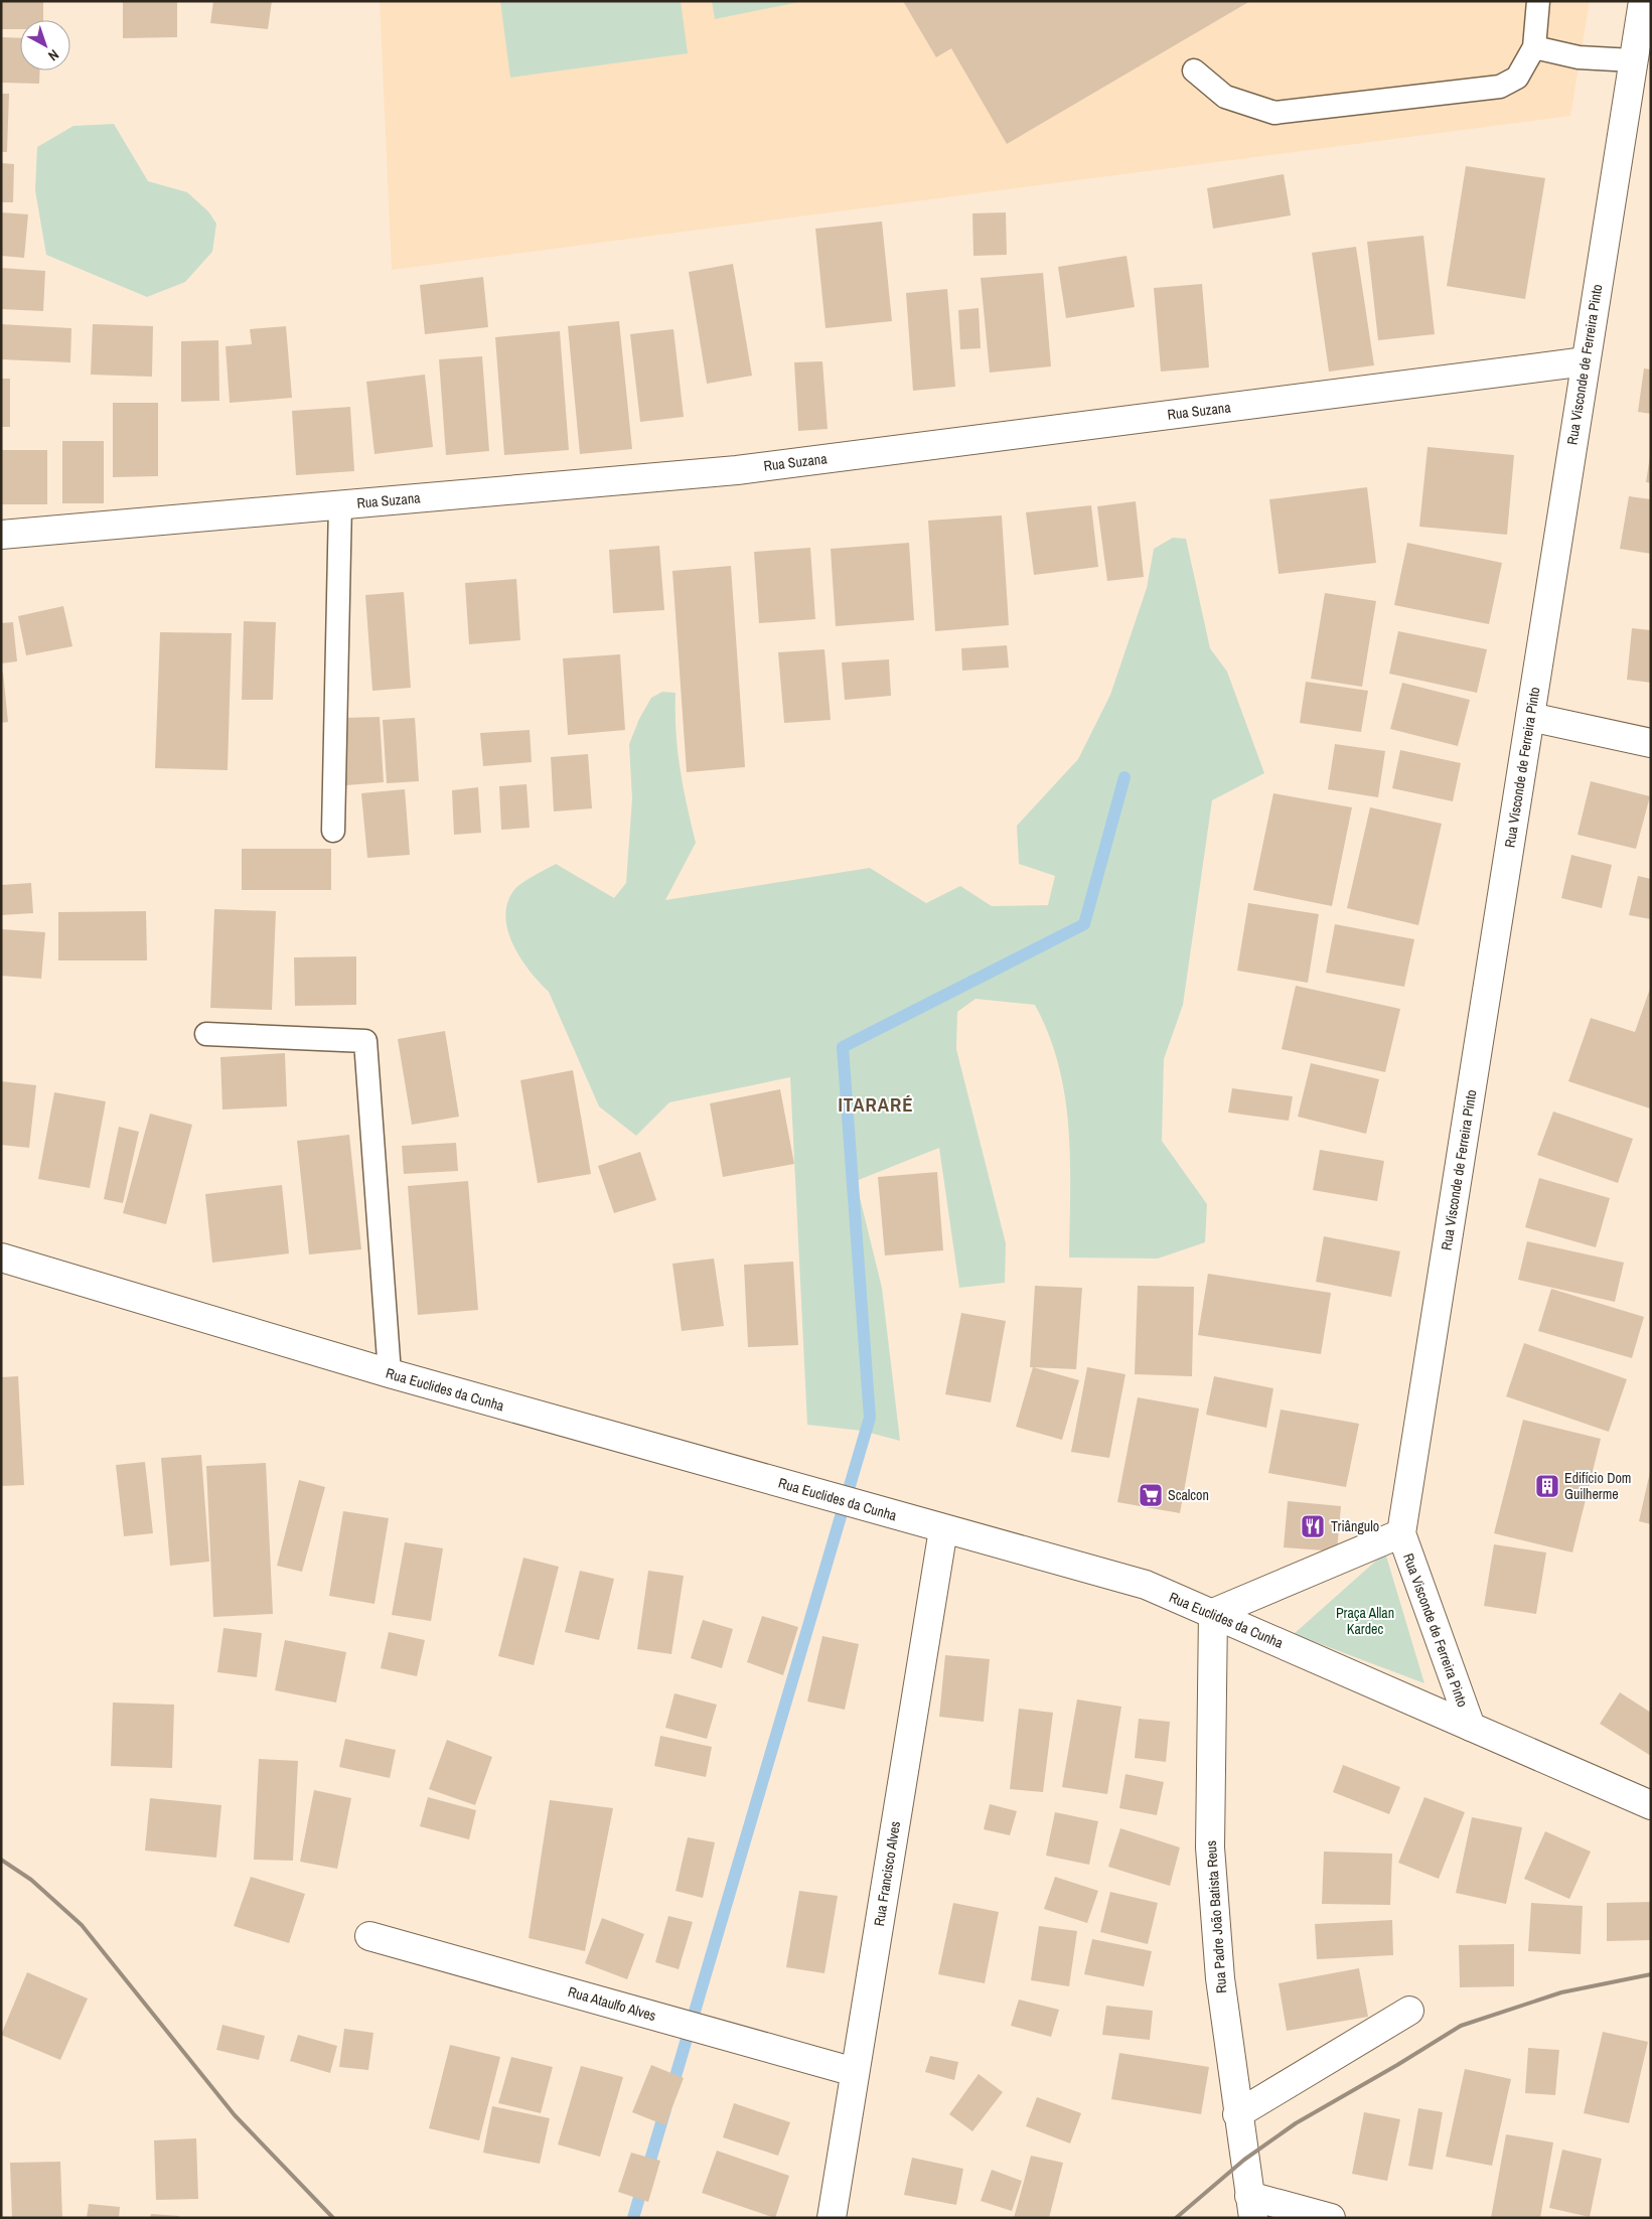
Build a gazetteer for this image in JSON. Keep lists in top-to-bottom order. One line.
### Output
{"streets":{"street":["Rua Visconde de Ferreira Pinto","Rua Suzana","Rua Euclides da Cunha","Rua Francisco Alves","Rua Padre João Batista Reus","Rua Ataulfo Alves"]},"crossings":[["Rua Visconde de Ferreira Pinto","Rua Suzana"],["Rua Visconde de Ferreira Pinto","Rua Euclides da Cunha"],["Rua Visconde de Ferreira Pinto","Rua Padre João Batista Reus"],["Rua Euclides da Cunha","Rua Francisco Alves"],["Rua Euclides da Cunha","Rua Padre João Batista Reus"],["Rua Francisco Alves","Rua Ataulfo Alves"]],"districts":["ITARARÉ"],"parks":["Praça Allan Kardec"],"places":{"building":["Edifício Dom Guilherme"],"supermarket":["Scalcon"],"restaurant":["Triângulo"]},"north":"bottom right"}
